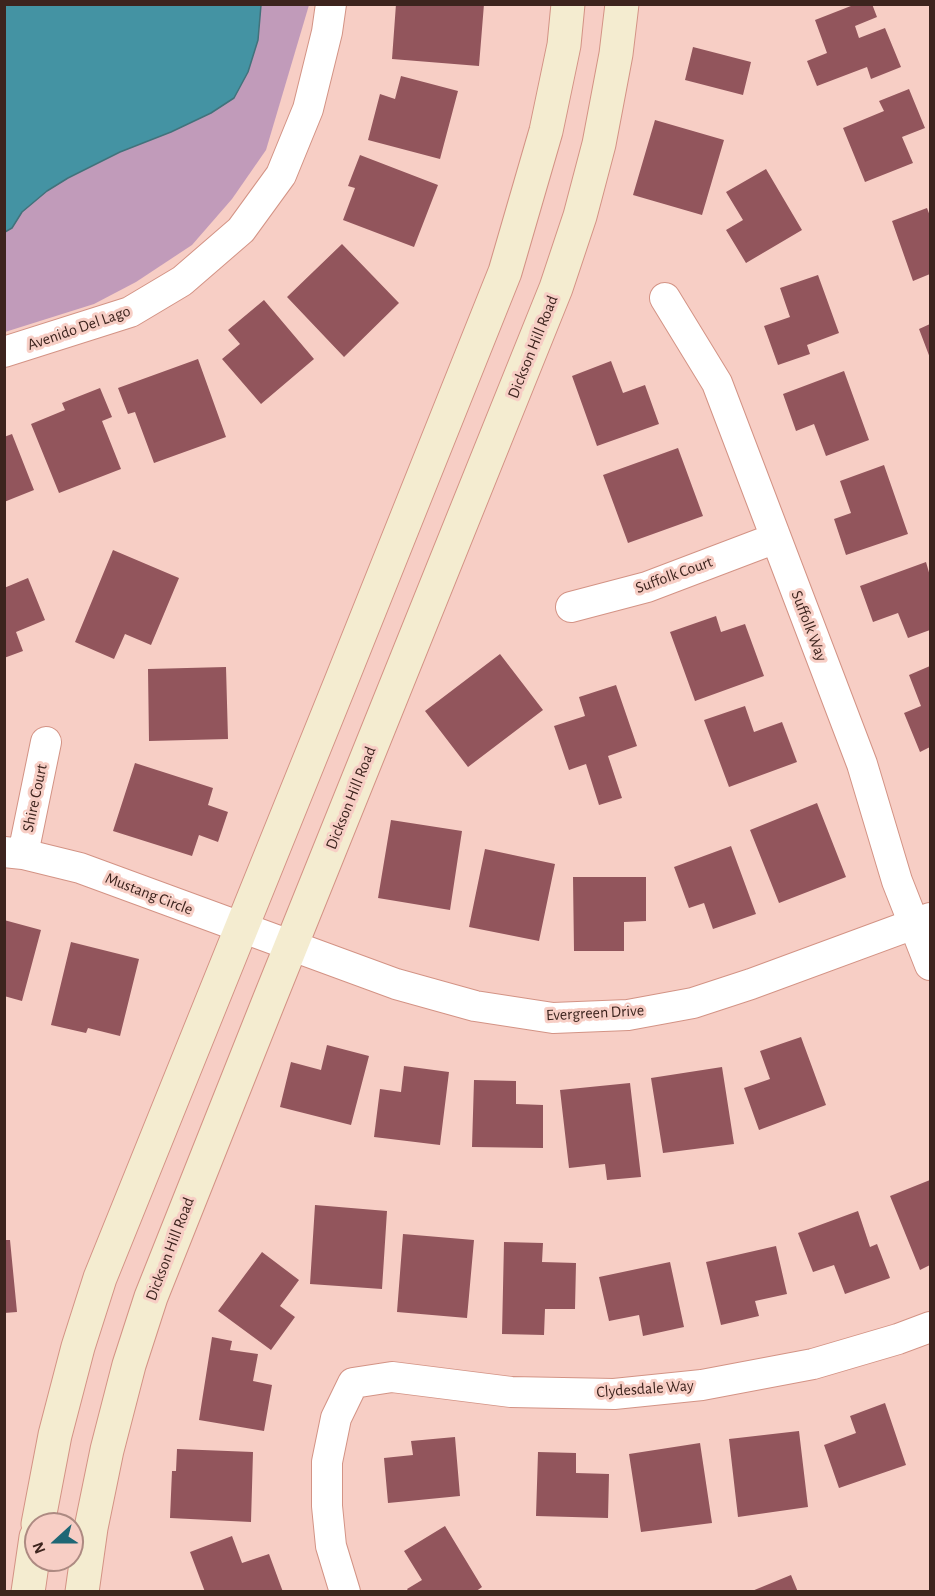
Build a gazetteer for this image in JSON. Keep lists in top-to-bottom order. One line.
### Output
{"streets":{"street":["Avenido Del Lago","Dickson Hill Road","Suffolk Court","Suffolk Way","Shire Court","Mustang Circle","Evergreen Drive","Clydesdale Way"]},"crossings":[["Dickson Hill Road","Mustang Circle"],["Dickson Hill Road","Evergreen Drive"],["Suffolk Court","Suffolk Way"],["Suffolk Way","Evergreen Drive"],["Shire Court","Mustang Circle"],["Mustang Circle","Evergreen Drive"]],"north":"left"}
